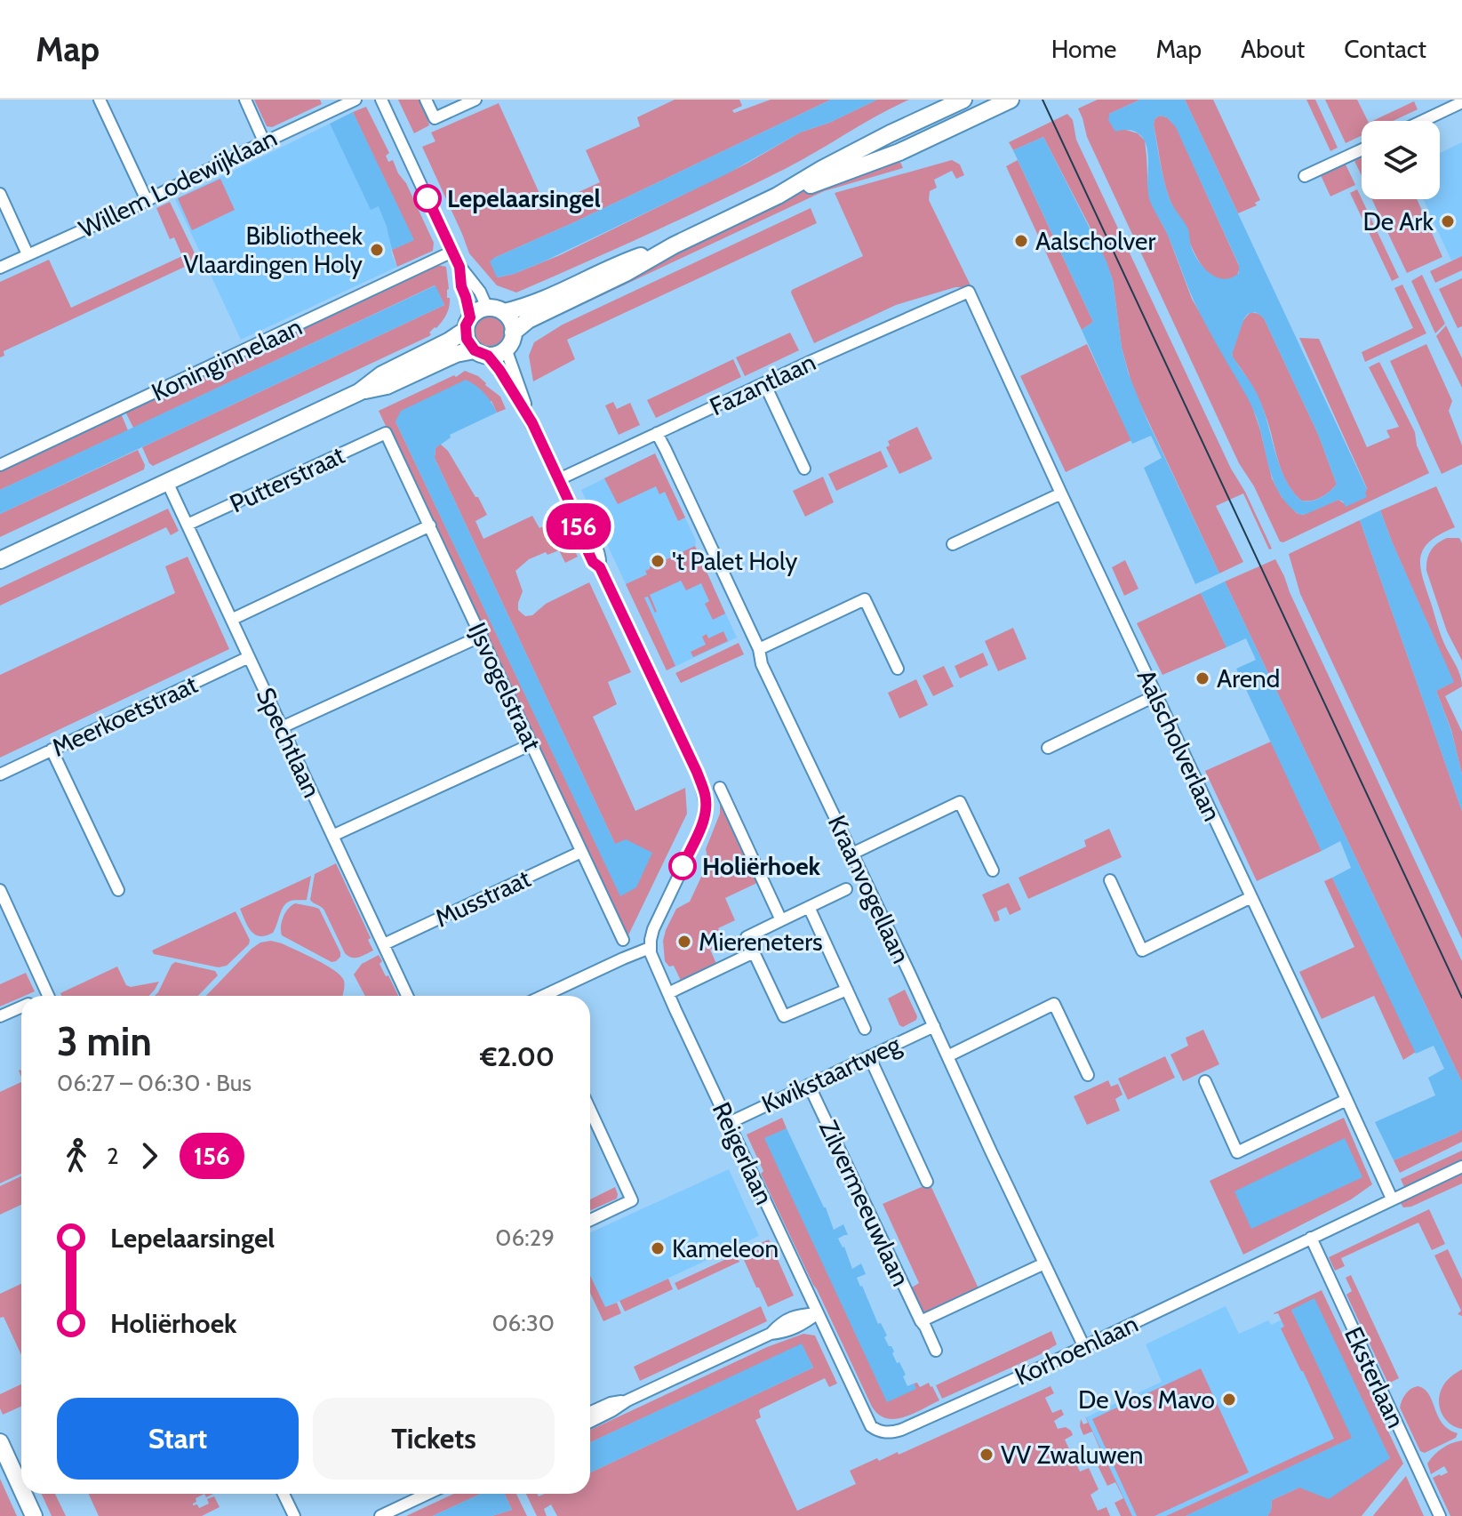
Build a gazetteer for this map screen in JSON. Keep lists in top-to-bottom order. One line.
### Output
{"streets":{"street":["Willem Lodewijklaan","Koninginnelaan","Fazantlaan","Putterstraat","IJsvogelstraat","Meerkoetstraat","Spechtlaan","Aalscholverlaan","Kraanvogellaan","Musstraat","Kwikstaartweg","Reigerlaan","Zilvermeeuwlaan","Korhoenlaan","Eksterlaan"]},"crossings":[["Fazantlaan","Aalscholverlaan"],["Fazantlaan","Kraanvogellaan"],["Putterstraat","IJsvogelstraat"],["Putterstraat","Spechtlaan"],["IJsvogelstraat","Musstraat"],["Meerkoetstraat","Spechtlaan"],["Spechtlaan","Musstraat"],["Aalscholverlaan","Korhoenlaan"],["Kraanvogellaan","Kwikstaartweg"],["Kraanvogellaan","Korhoenlaan"],["Kwikstaartweg","Reigerlaan"],["Kwikstaartweg","Zilvermeeuwlaan"],["Reigerlaan","Korhoenlaan"],["Korhoenlaan","Eksterlaan"]],"places":["Lepelaarsingel","De Ark","Aalscholver","Bibliotheek Vlaardingen Holy","'t Palet Holy","Arend","Holiërhoek","Miereneters","Kameleon","De Vos Mavo","VV Zwaluwen"],"lines":["bus line 156"],"page":{"header":"Map","nav":["Home","Map","About","Contact"],"on_map":"156","heading":["3 min","06:27 – 06:30 · Bus","€2.00"],"legs":["2","156"],"list":[{"name":"Lepelaarsingel","value":"06:29"},{"name":"Holiërhoek","value":"06:30"}],"buttons":["Start","Tickets"]}}
